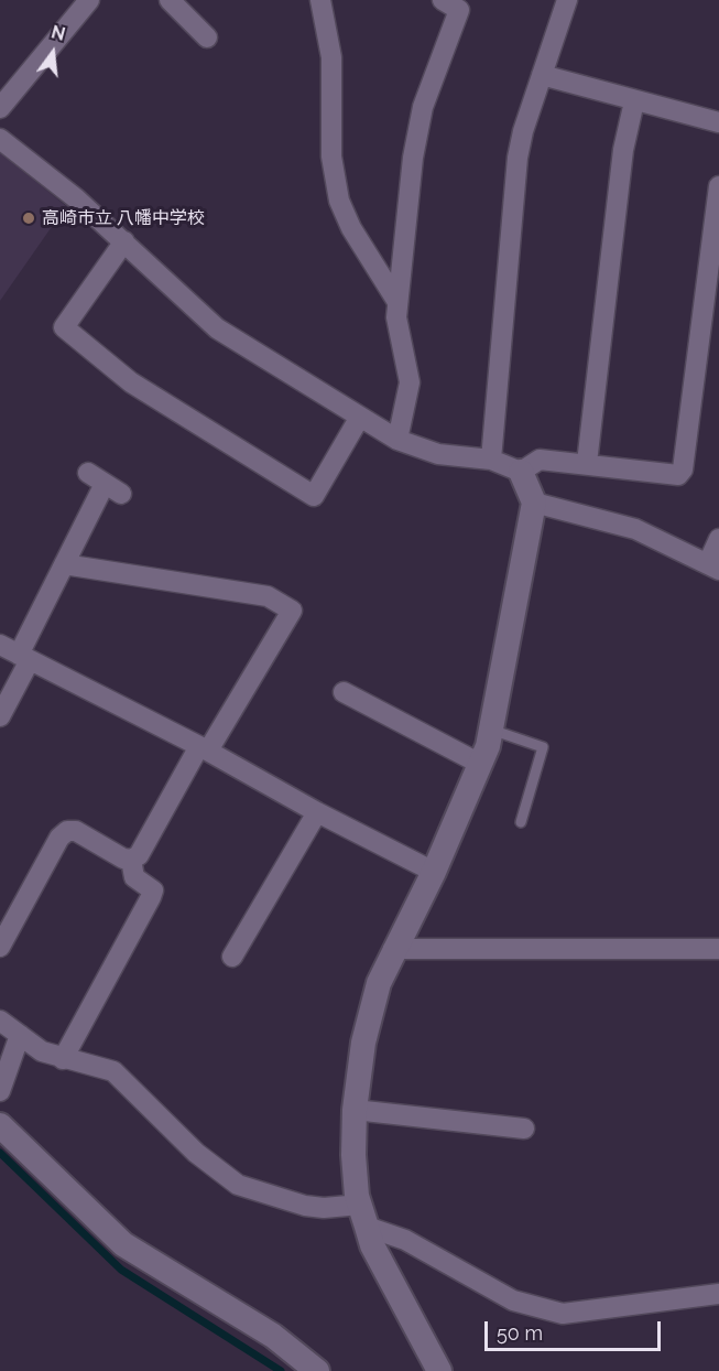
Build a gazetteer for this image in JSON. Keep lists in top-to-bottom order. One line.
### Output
{"places":["高崎市立 八幡中学校"],"scale_bar":"50 m","north":"top"}
